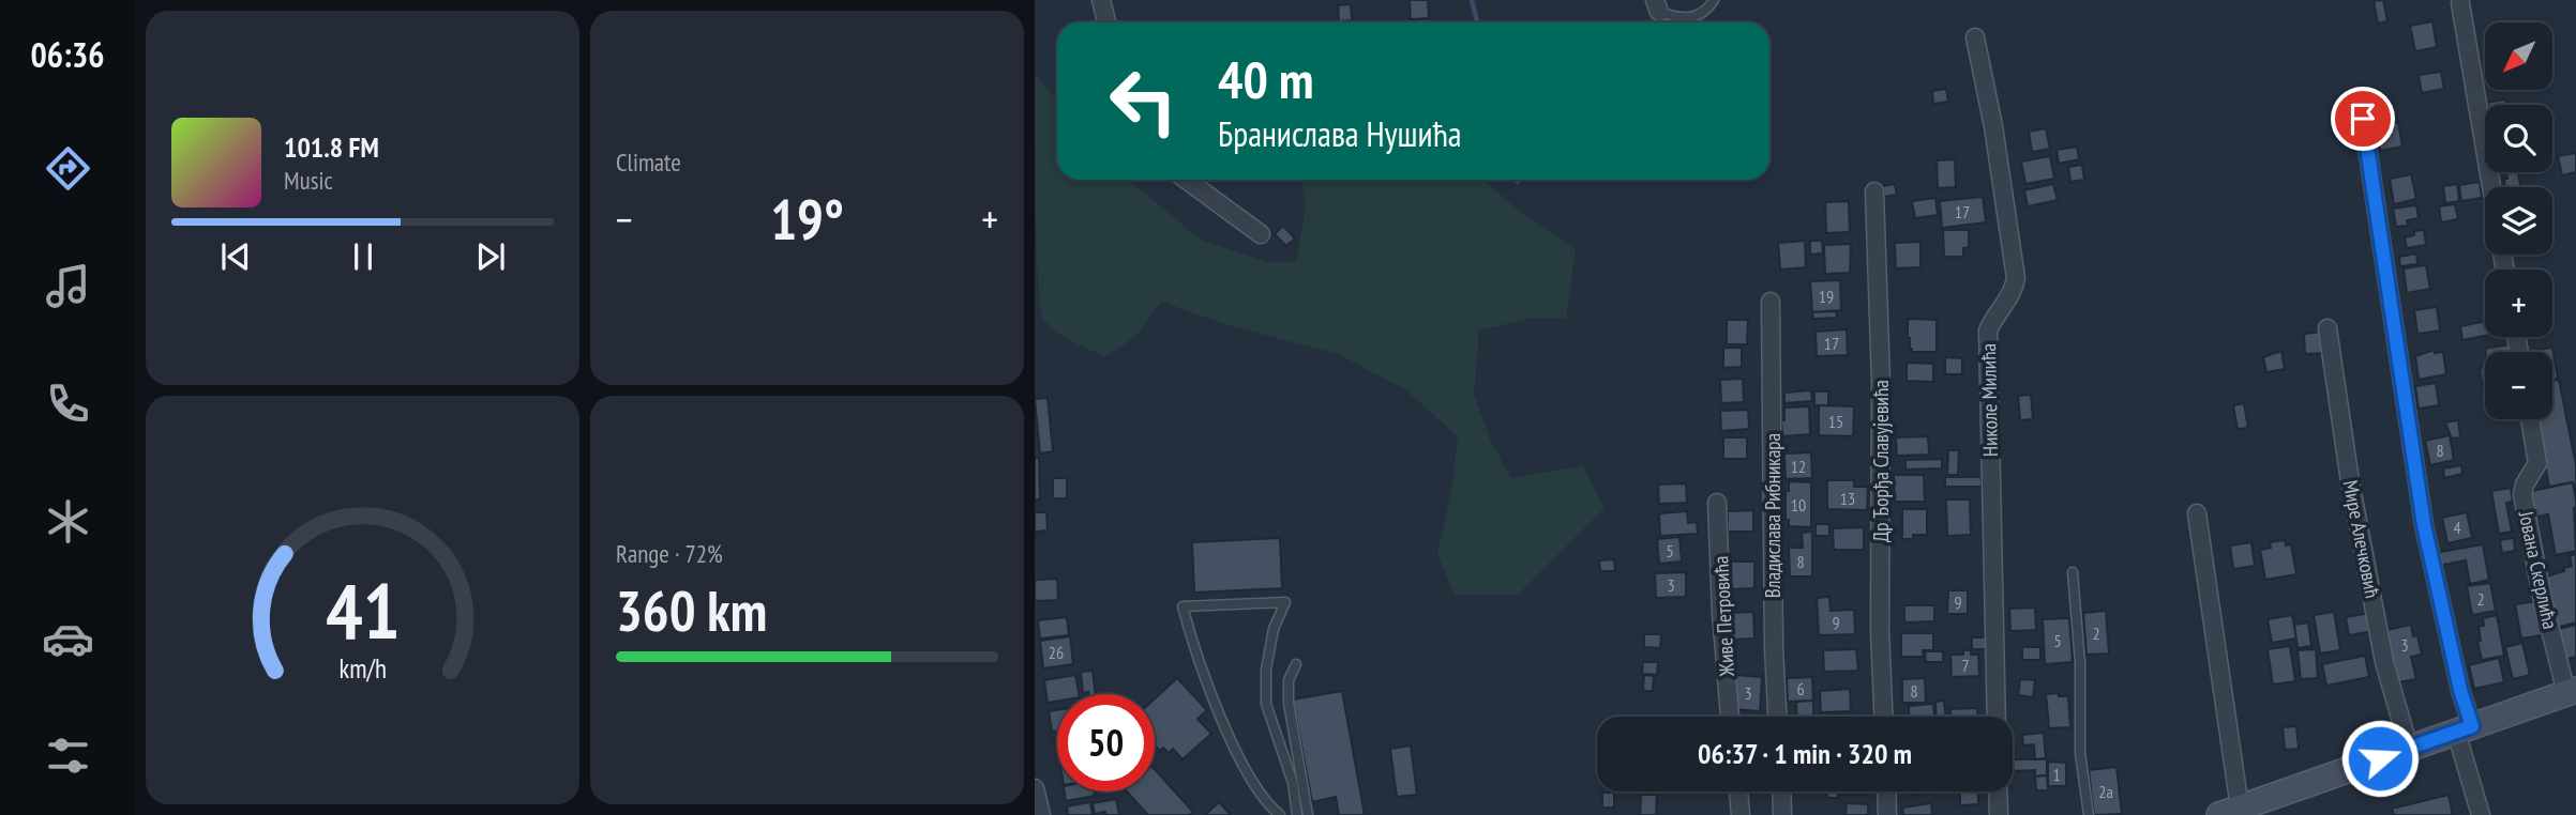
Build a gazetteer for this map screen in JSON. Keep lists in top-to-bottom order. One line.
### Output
{"streets":{"street":["Николе Милића","Др Ђорђа Славујевића","Владислава Рибникара","Мире Алечковић","Јована Скерлића","Живе Петровића"]},"house_numbers":["17","19","17","15","8","12","13","10","4","5","8","3","2","9","9","2","5","3","26","7","6","8","3","1","2a"],"north":"bottom left","page":{"tabs":"06:36","tile":["Climate",["Range · 72%","360 km"]],"map_buttons":["+","−"],"turn":["40 m","Бранислава Нушића"],"song":["101.8 FM","Music"],"heat":["−","19°","+"],"limit":"50","trip":"06:37 · 1 min · 320 m","gauge":["41","km/h"]}}
